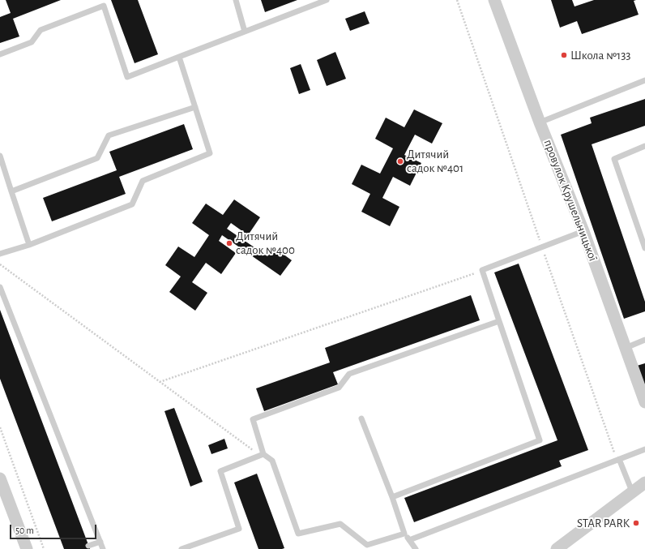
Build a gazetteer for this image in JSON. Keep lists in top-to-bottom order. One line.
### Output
{"streets":{"street":["провулок Крушельницької"]},"places":["Школа №133","Дитячий садок №401","Дитячий садок №400","STAR PARK"],"scale_bar":"50 m"}
